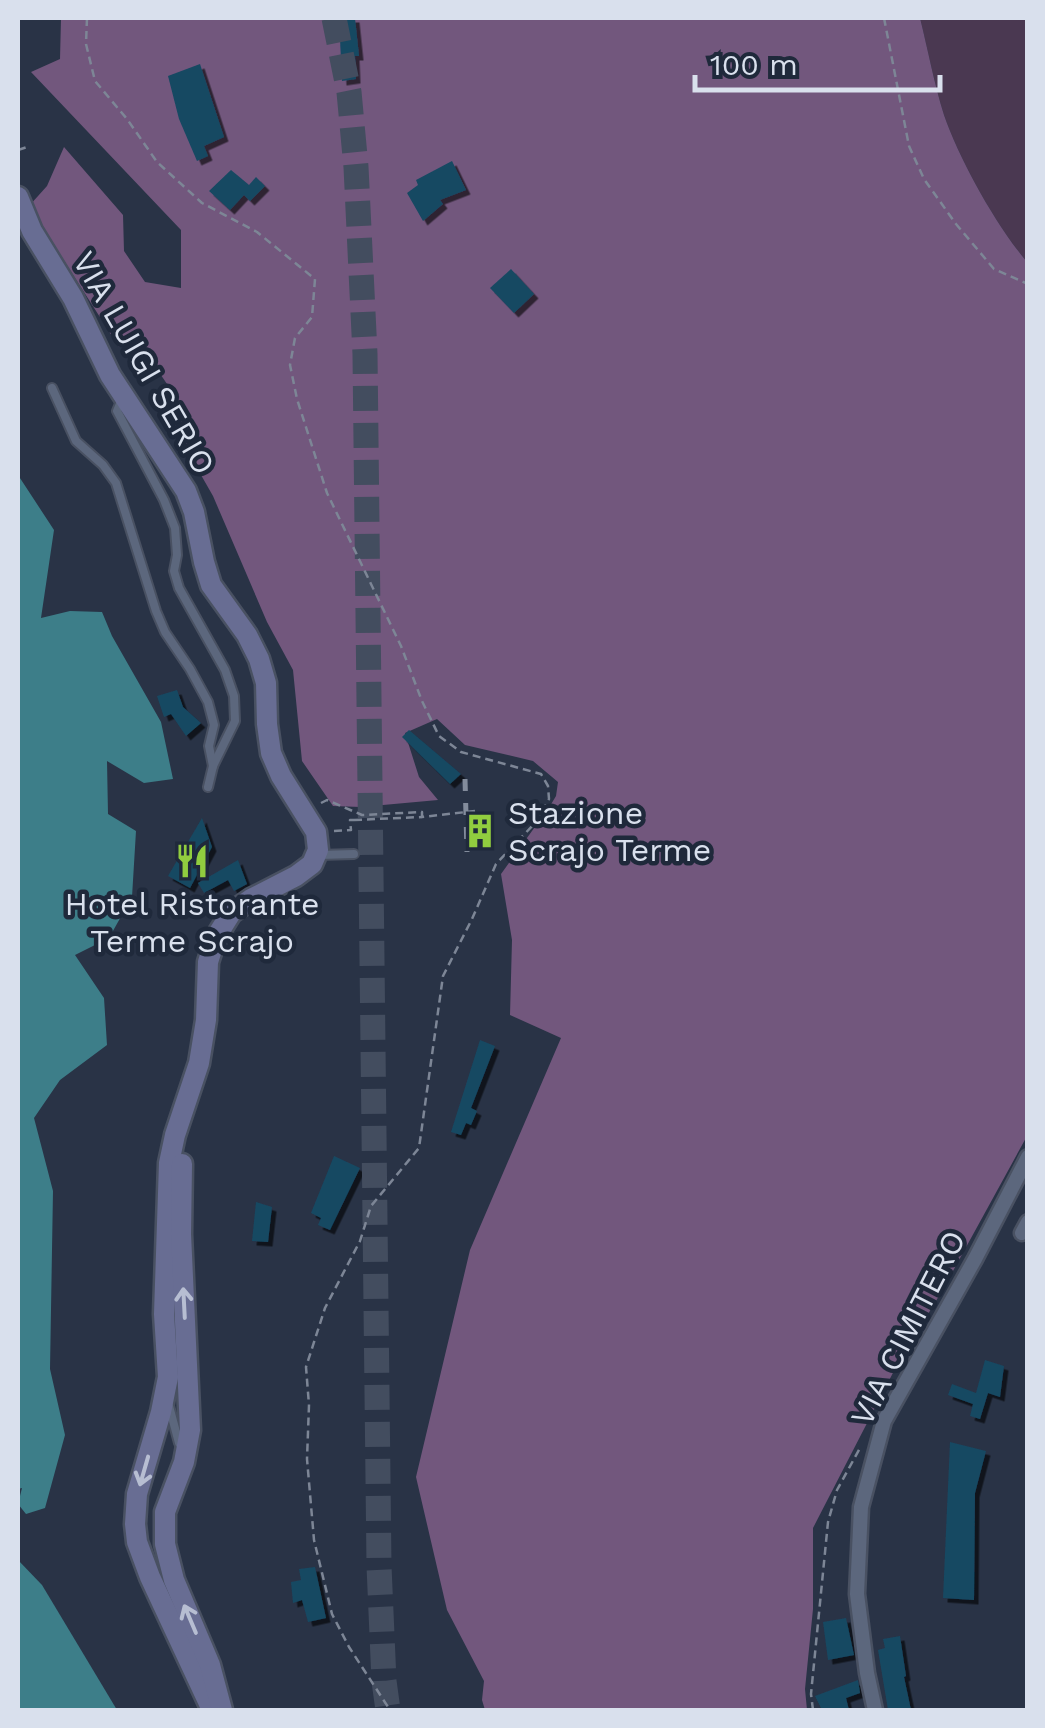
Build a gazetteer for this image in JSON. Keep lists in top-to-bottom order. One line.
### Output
{"streets":{"main road":["VIA LUIGI SERIO"],"street":["VIA CIMITERO"]},"places":{"building":["Stazione Scrajo Terme"],"restaurant":["Hotel Ristorante Terme Scrajo"]},"scale_bar":"100 m"}
